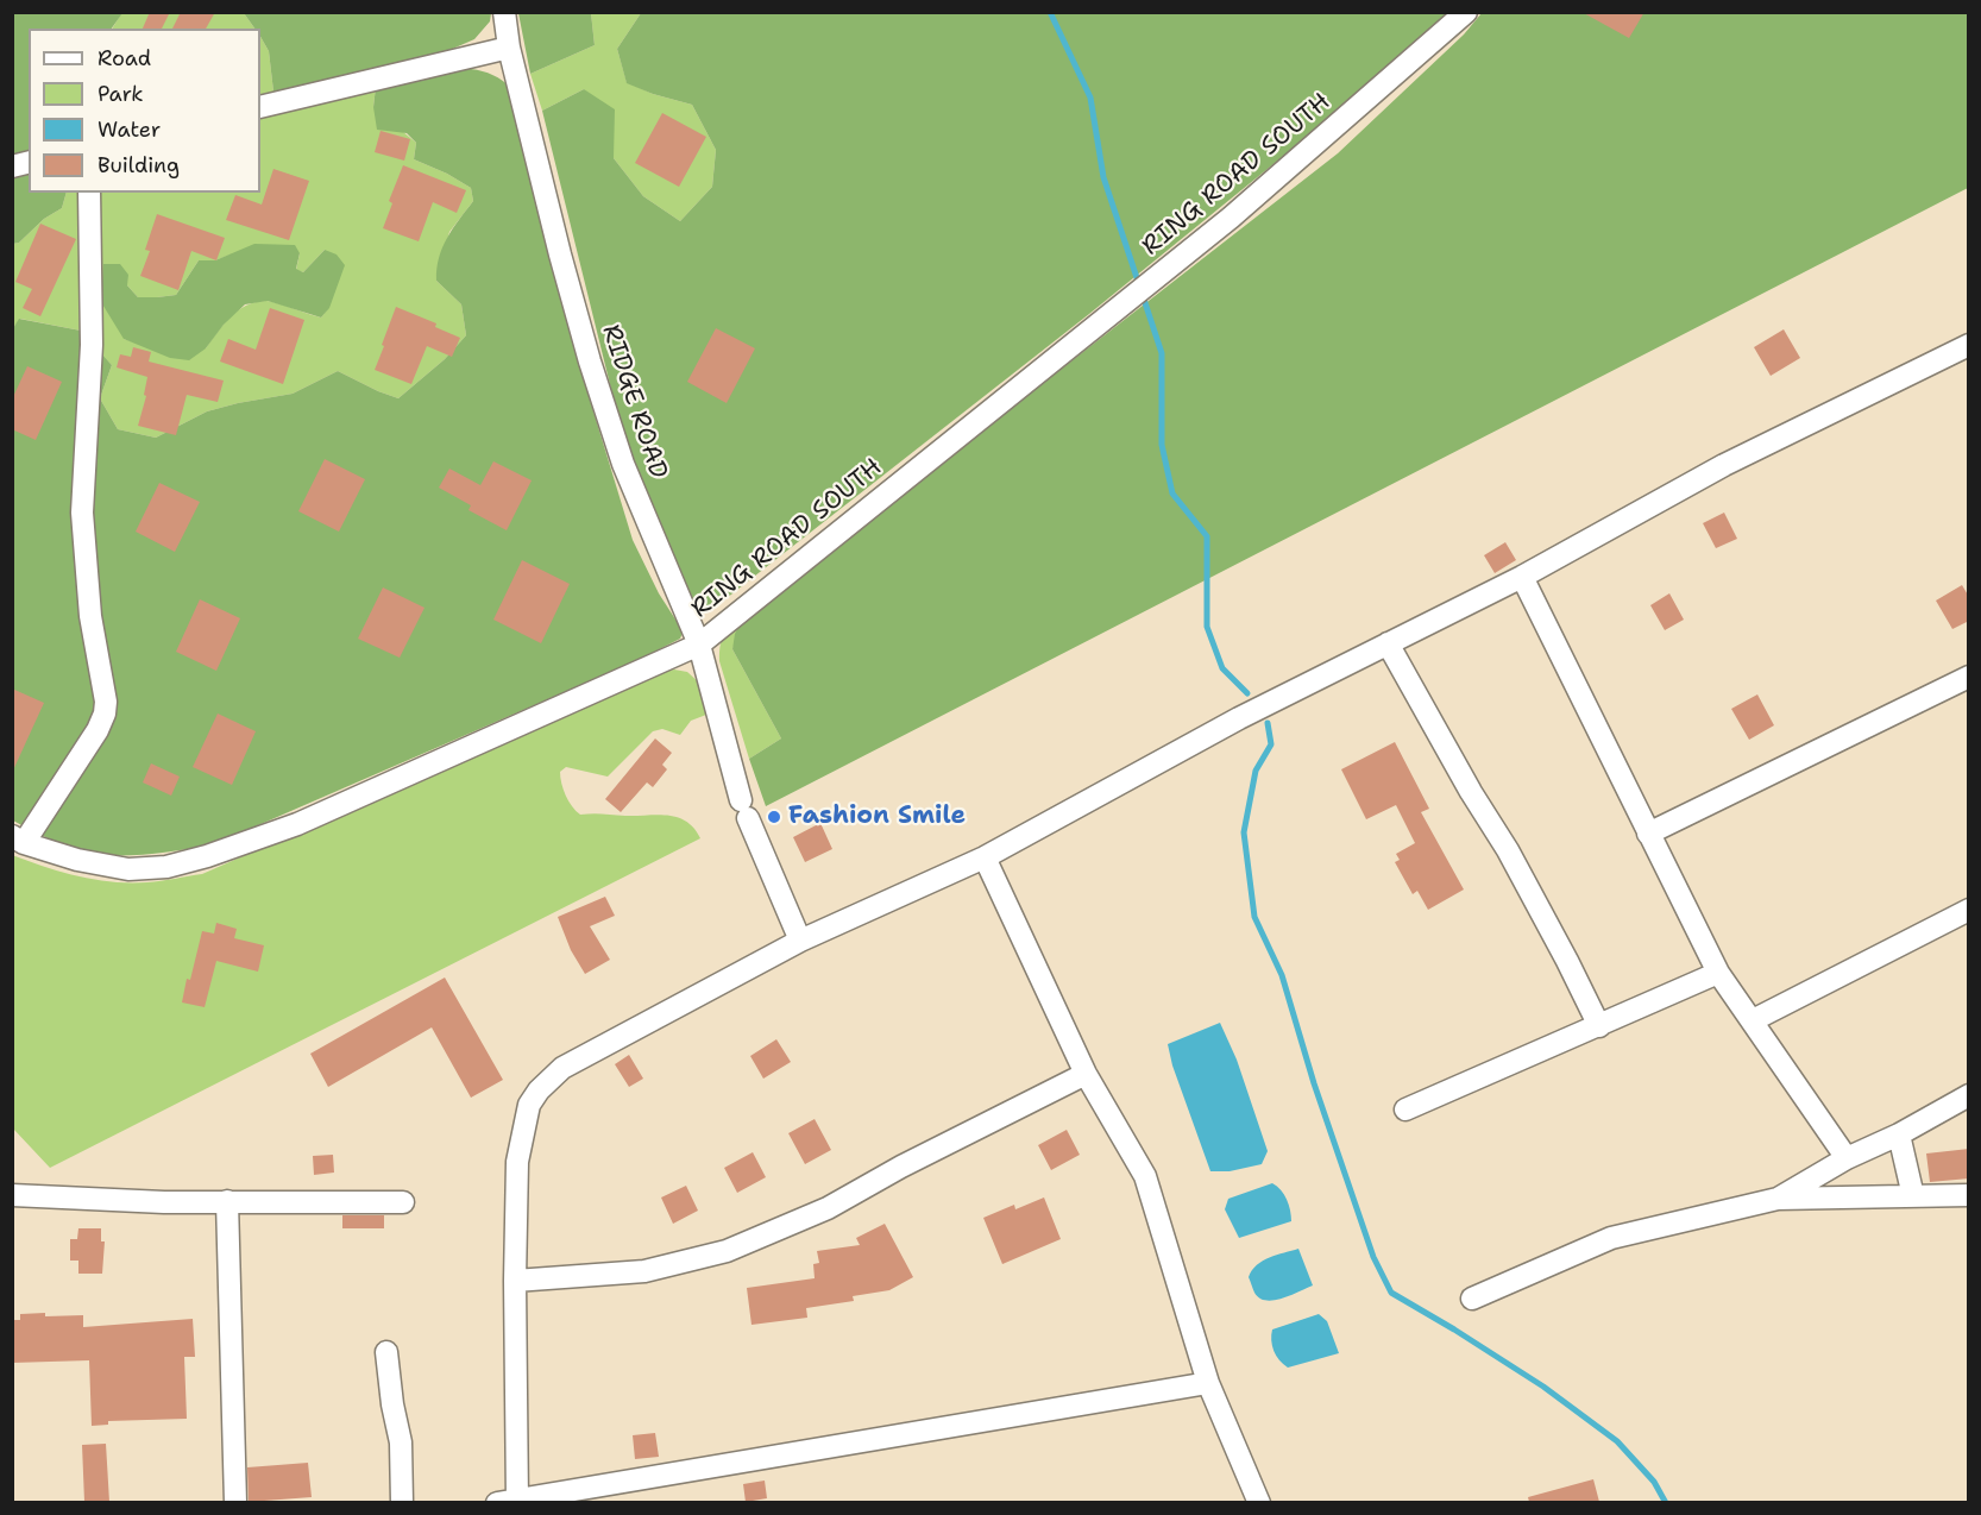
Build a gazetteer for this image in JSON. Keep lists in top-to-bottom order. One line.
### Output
{"streets":{"street":["RING ROAD SOUTH","RIDGE ROAD"]},"crossings":[["RING ROAD SOUTH","RIDGE ROAD"]],"places":["Fashion Smile"],"legend":["Road","Park","Water","Building"]}
